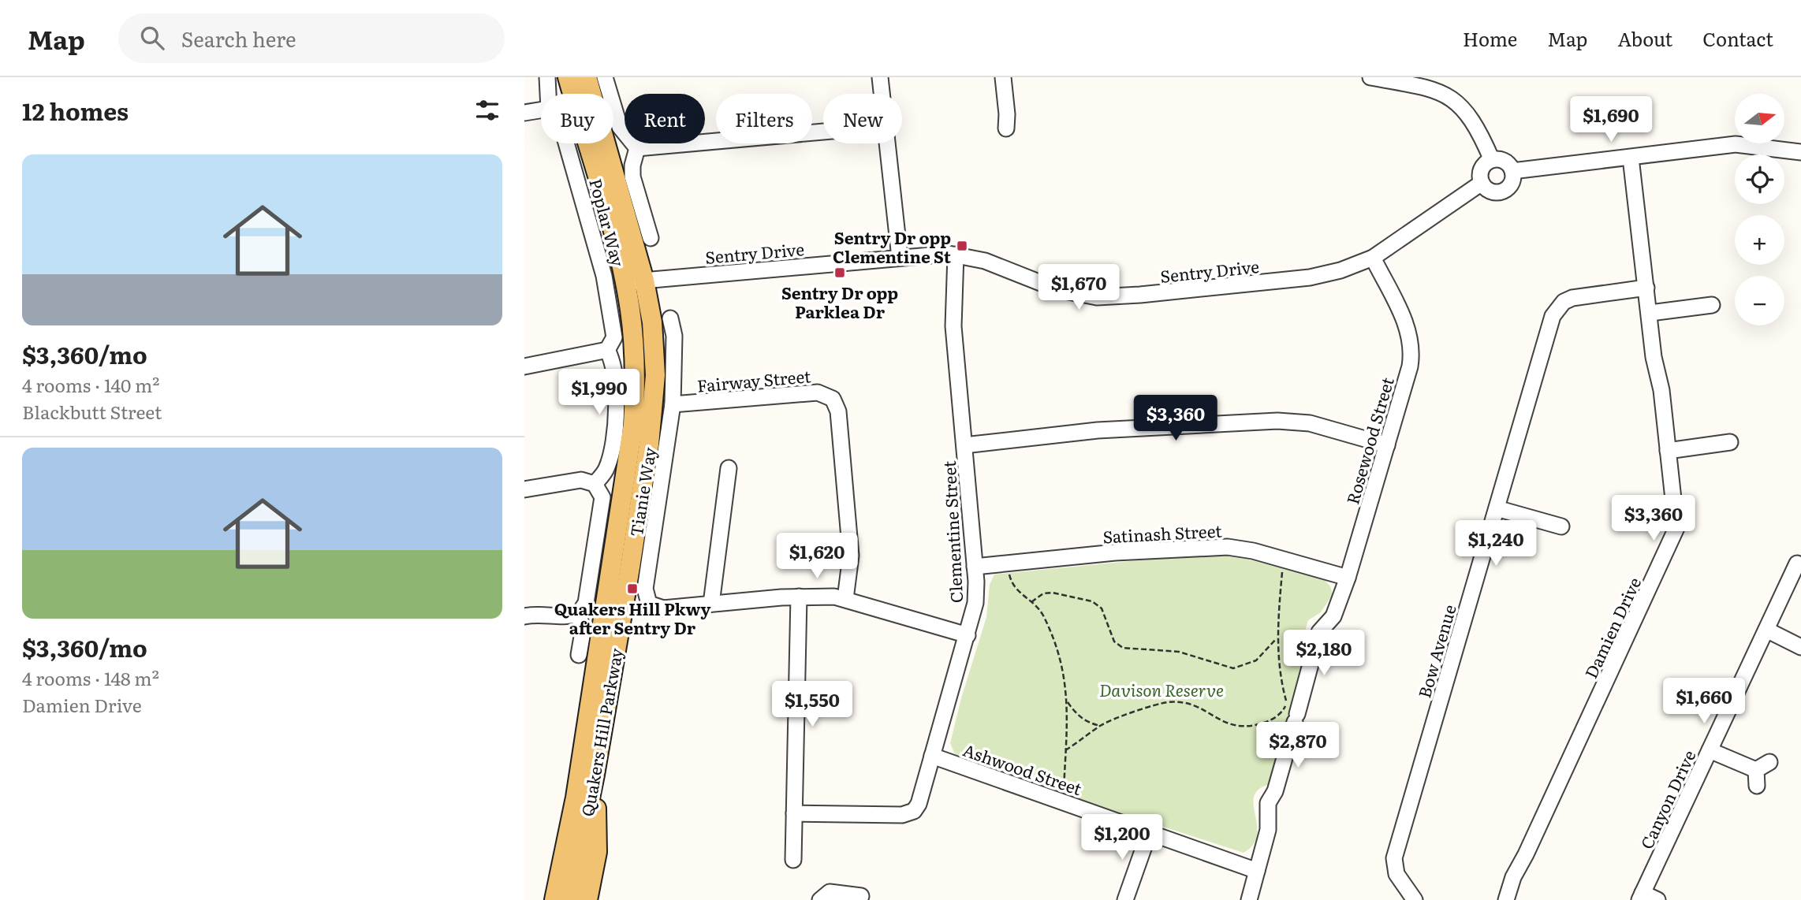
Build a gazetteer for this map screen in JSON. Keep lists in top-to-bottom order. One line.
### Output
{"streets":{"main road":["Quakers Hill Parkway"],"street":["Poplar Way","Sentry Drive","Fairway Street","Rosewood Street","Tianie Way","Clementine Street","Satinash Street","Damien Drive","Bow Avenue","Ashwood Street","Canyon Drive"]},"crossings":[["Sentry Drive","Rosewood Street"],["Sentry Drive","Clementine Street"],["Sentry Drive","Quakers Hill Parkway"],["Fairway Street","Tianie Way"],["Rosewood Street","Satinash Street"],["Rosewood Street","Ashwood Street"],["Clementine Street","Satinash Street"],["Clementine Street","Ashwood Street"],["Damien Drive","Bow Avenue"]],"parks":["Davison Reserve"],"places":{"transit":["Sentry Dr opp Clementine St","Sentry Dr opp Parklea Dr","Quakers Hill Pkwy after Sentry Dr"]},"north":"right","page":{"header":"Map","search":"Search here","nav":["Home","Map","About","Contact"],"heading":"12 homes","map_buttons":["+","−"],"chip":["Buy","Rent","Filters","New"],"price":["$1,690","$1,670","$1,990","$3,360","$3,360","$1,240","$1,620","$2,180","$1,660","$1,550","$2,870","$1,200"],"list":[{"name":"$3,360/mo","note":"4 rooms · 140 m² · Blackbutt Street"},{"name":"$3,360/mo","note":"4 rooms · 148 m² · Damien Drive"}]}}
